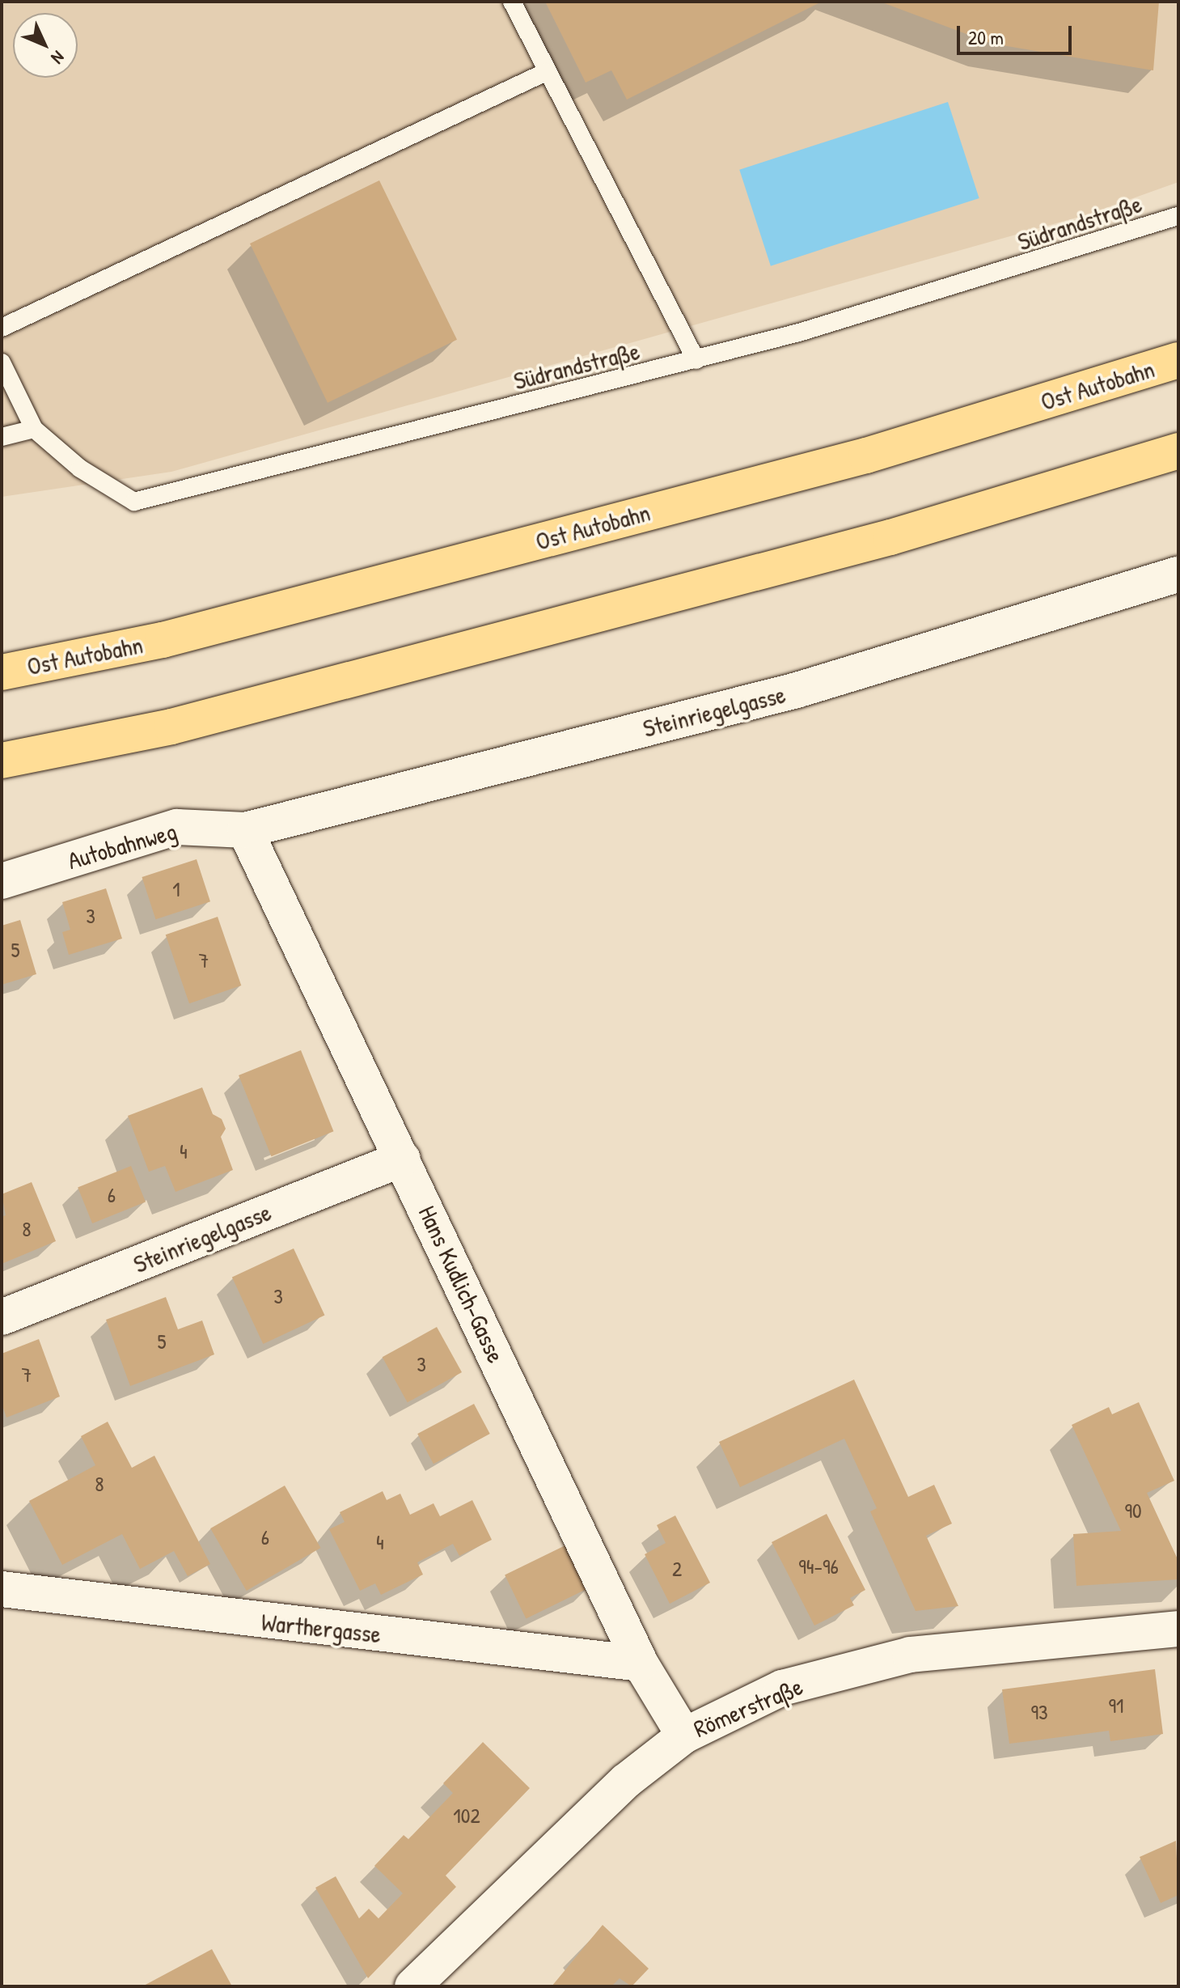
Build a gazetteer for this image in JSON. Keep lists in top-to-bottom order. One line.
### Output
{"streets":{"highway":["Ost Autobahn"],"street":["Steinriegelgasse","Autobahnweg","Hans Kudlich-Gasse","Warthergasse","Römerstraße"],"lane":["Südrandstraße"]},"crossings":[["Steinriegelgasse","Autobahnweg"],["Steinriegelgasse","Hans Kudlich-Gasse"],["Autobahnweg","Hans Kudlich-Gasse"],["Hans Kudlich-Gasse","Warthergasse"],["Hans Kudlich-Gasse","Römerstraße"]],"house_numbers":["1","3","5","7","4","6","8","3","5","3","7","8","90","6","4","94-96","2","91","93","102"],"scale_bar":"20 m","north":"bottom right"}
